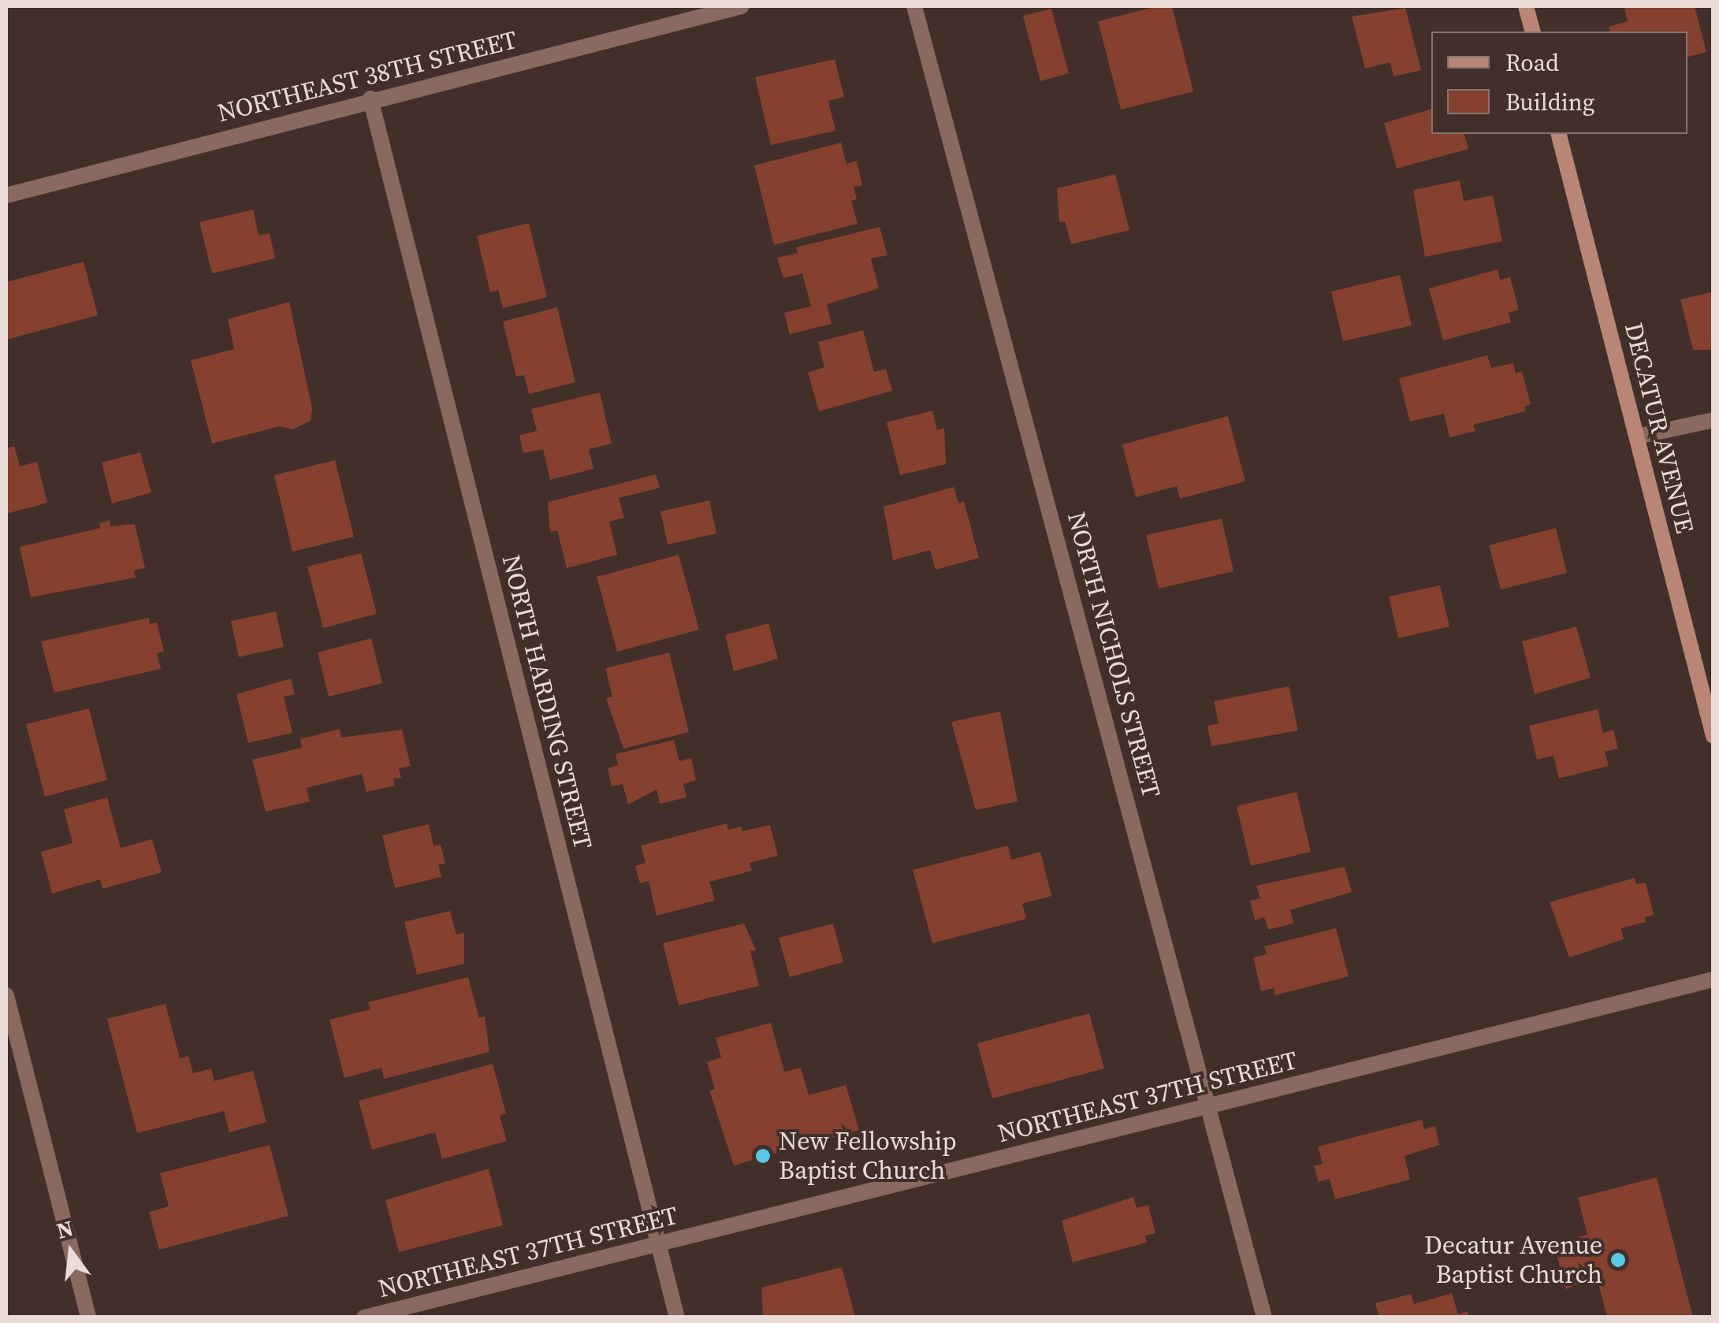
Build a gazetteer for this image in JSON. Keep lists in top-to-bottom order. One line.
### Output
{"streets":{"main road":["DECATUR AVENUE"],"street":["NORTHEAST 38TH STREET","NORTH NICHOLS STREET","NORTH HARDING STREET","NORTHEAST 37TH STREET"]},"crossings":[["NORTHEAST 38TH STREET","NORTH HARDING STREET"],["NORTH NICHOLS STREET","NORTHEAST 37TH STREET"],["NORTH HARDING STREET","NORTHEAST 37TH STREET"]],"places":["New Fellowship Baptist Church","Decatur Avenue Baptist Church"],"legend":["Road","Building"],"north":"top"}
